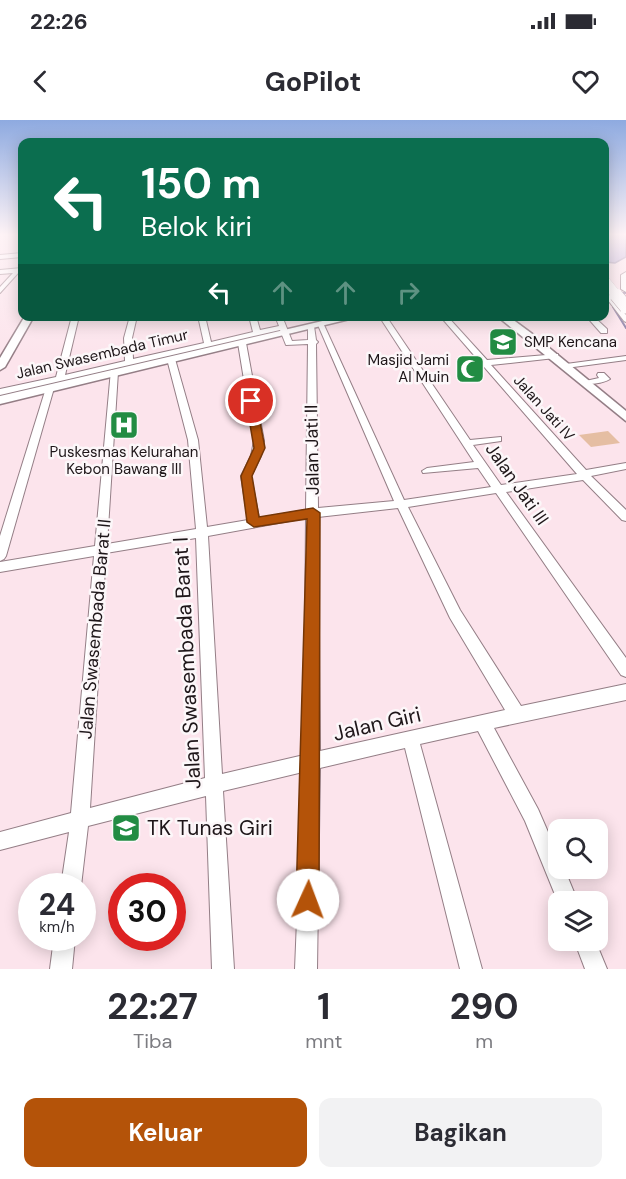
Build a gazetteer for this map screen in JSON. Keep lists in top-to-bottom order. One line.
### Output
{"streets":{"street":["Jalan Swasembada Timur","Jalan Jati IV","Jalan Jati II","Jalan Jati III","Jalan Swasembada Barat II","Jalan Swasembada Barat I","Jalan Giri"]},"crossings":[["Jalan Jati II","Jalan Giri"],["Jalan Swasembada Barat II","Jalan Giri"],["Jalan Swasembada Barat I","Jalan Giri"]],"places":{"school or university":["SMP Kencana","TK Tunas Giri"],"mosque":["Masjid Jami Al Muin"],"hospital":["Puskesmas Kelurahan Kebon Bawang III"]},"page":{"status":"22:26","header":"GoPilot","turn":["150 m","Belok kiri"],"speed":"24 km/h","limit":"30","eta":["22:27","Tiba","1","mnt","290","m"],"buttons":["Keluar","Bagikan"]}}
